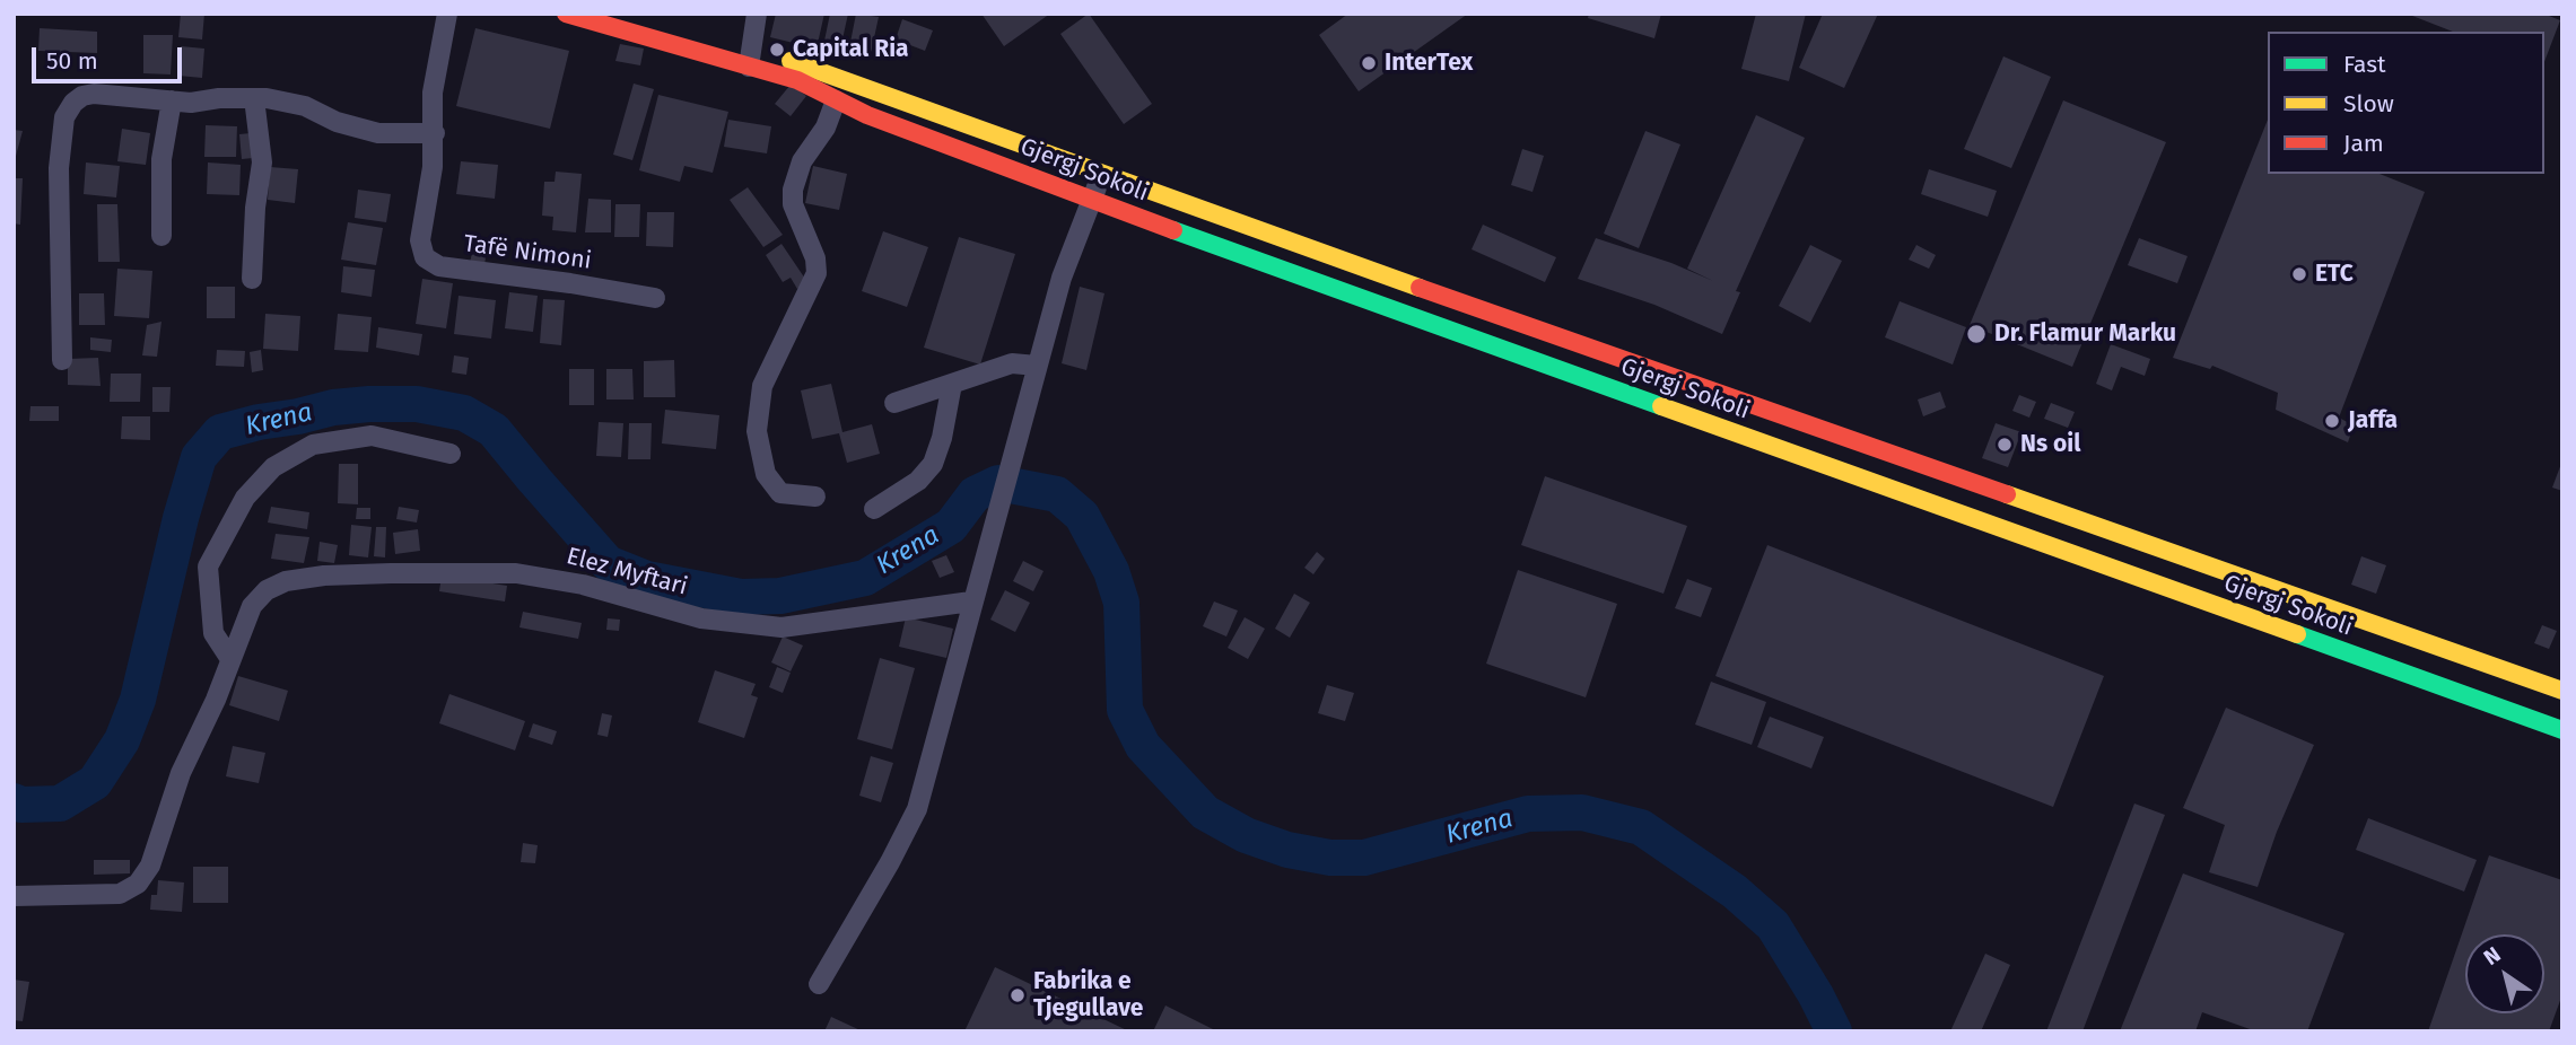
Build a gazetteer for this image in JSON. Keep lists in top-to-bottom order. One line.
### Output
{"streets":{"main road":["Gjergj Sokoli"],"street":["Tafë Nimoni","Elez Myftari"]},"water":["Krena"],"places":["Capital Ria","InterTex","ETC","Dr. Flamur Marku","Jaffa","Ns oil","Fabrika e Tjegullave"],"legend":["Fast","Slow","Jam"],"scale_bar":"50 m","north":"top left"}
